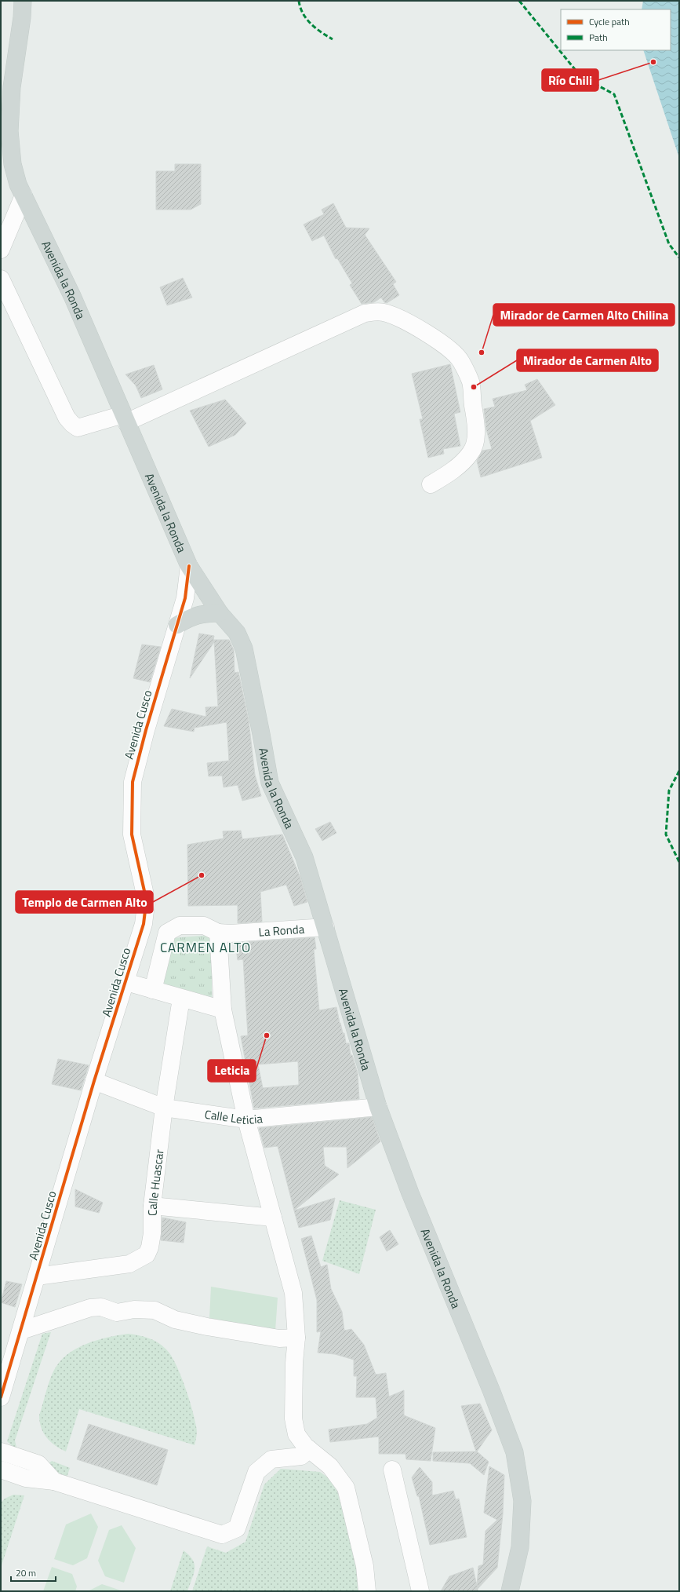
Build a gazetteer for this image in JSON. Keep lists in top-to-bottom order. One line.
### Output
{"streets":{"main road":["Avenida la Ronda"],"street":["Avenida Cusco","La Ronda","Calle Leticia","Calle Huascar"]},"crossings":[["Avenida la Ronda","Avenida Cusco"],["Avenida la Ronda","La Ronda"],["Avenida la Ronda","Calle Leticia"],["Avenida Cusco","Calle Leticia"],["Avenida Cusco","Calle Huascar"],["Calle Leticia","Calle Huascar"]],"districts":["CARMEN ALTO"],"places":["Río Chili","Mirador de Carmen Alto Chilina","Mirador de Carmen Alto","Templo de Carmen Alto","Leticia"],"legend":["Cycle path","Path"],"scale_bar":"20 m"}
